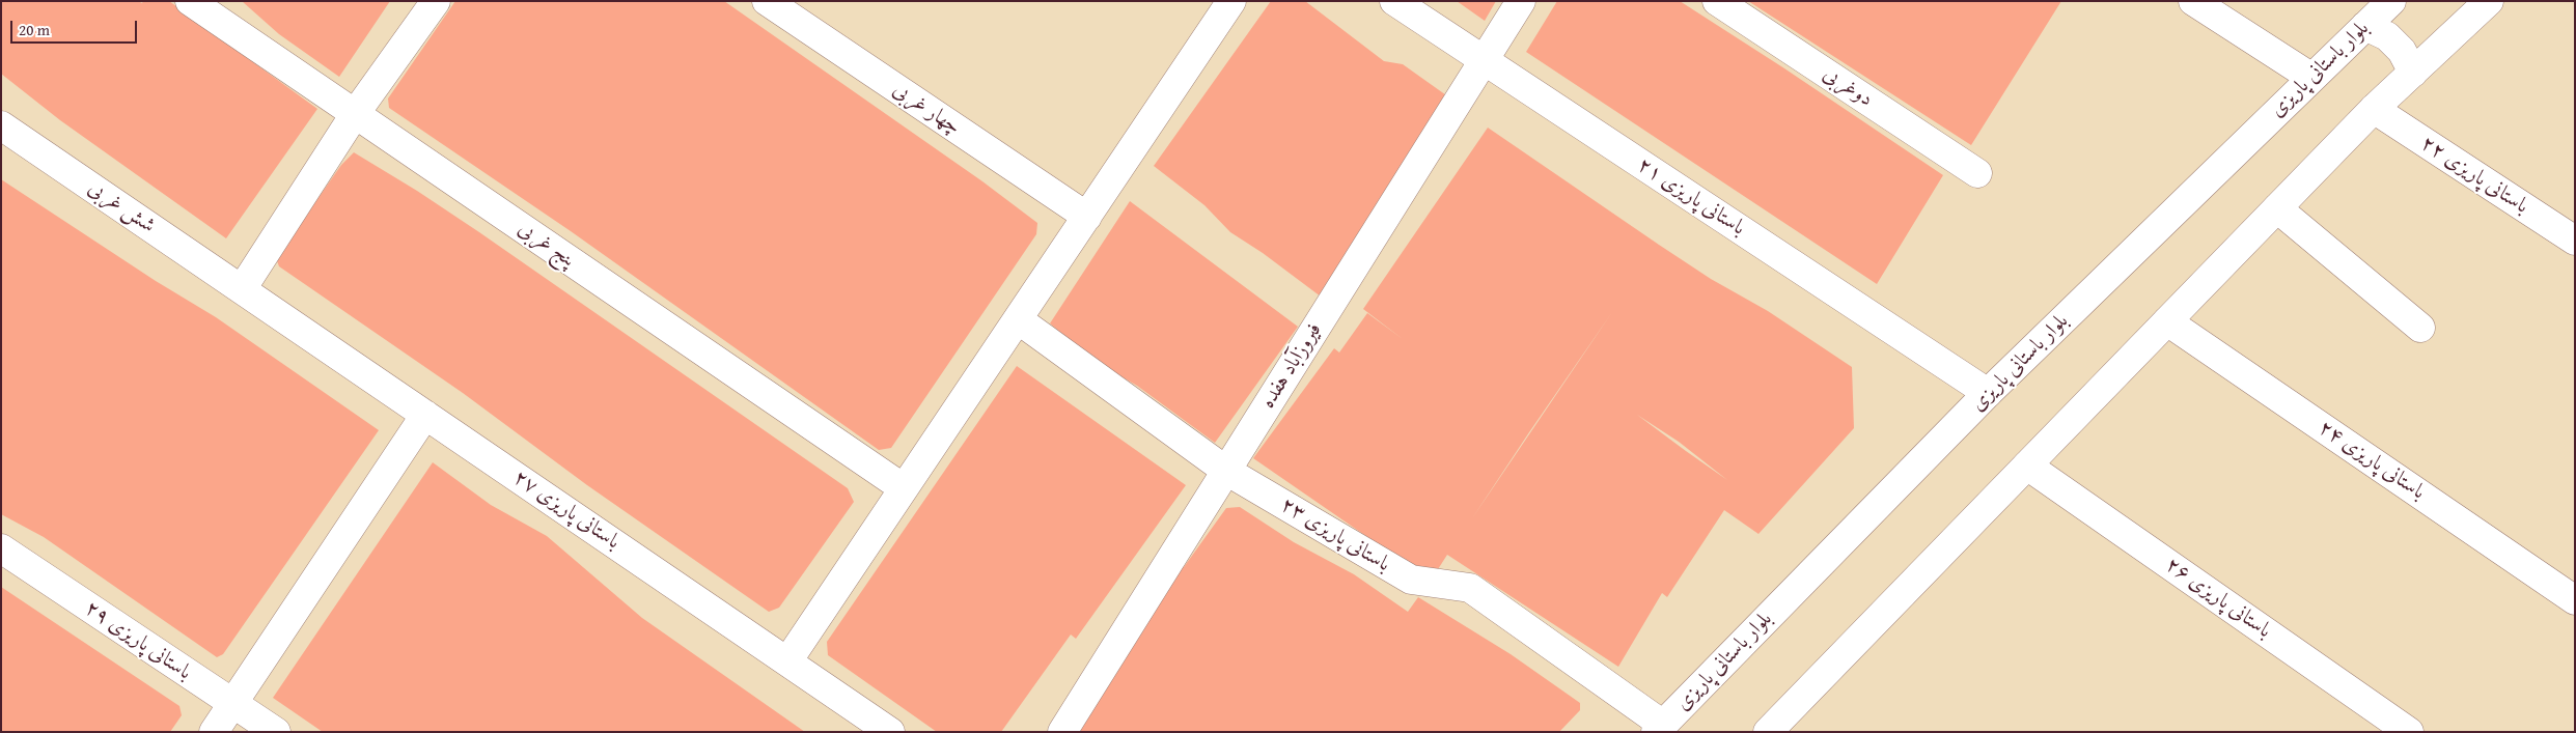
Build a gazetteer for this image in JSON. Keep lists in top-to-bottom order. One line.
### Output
{"streets":{"street":["بلوار باستانی پاریزی","دوغربی","چهار غربی","باستانی پاریزی ۲۲","باستانی پاریزی ۲۱","شش غربی","پنج غربی","فیروزآباد هفده","باستانی پاریزی ۲۴","باستانی پاریزی ۲۷","باستانی پاریزی ۲۳","باستانی پاریزی ۲۶","باستانی پاریزی ۲۹"]},"crossings":[["بلوار باستانی پاریزی","باستانی پاریزی ۲۱"],["بلوار باستانی پاریزی","باستانی پاریزی ۲۳"],["باستانی پاریزی ۲۱","فیروزآباد هفده"],["شش غربی","باستانی پاریزی ۲۷"],["فیروزآباد هفده","باستانی پاریزی ۲۳"]],"scale_bar":"20 m"}
